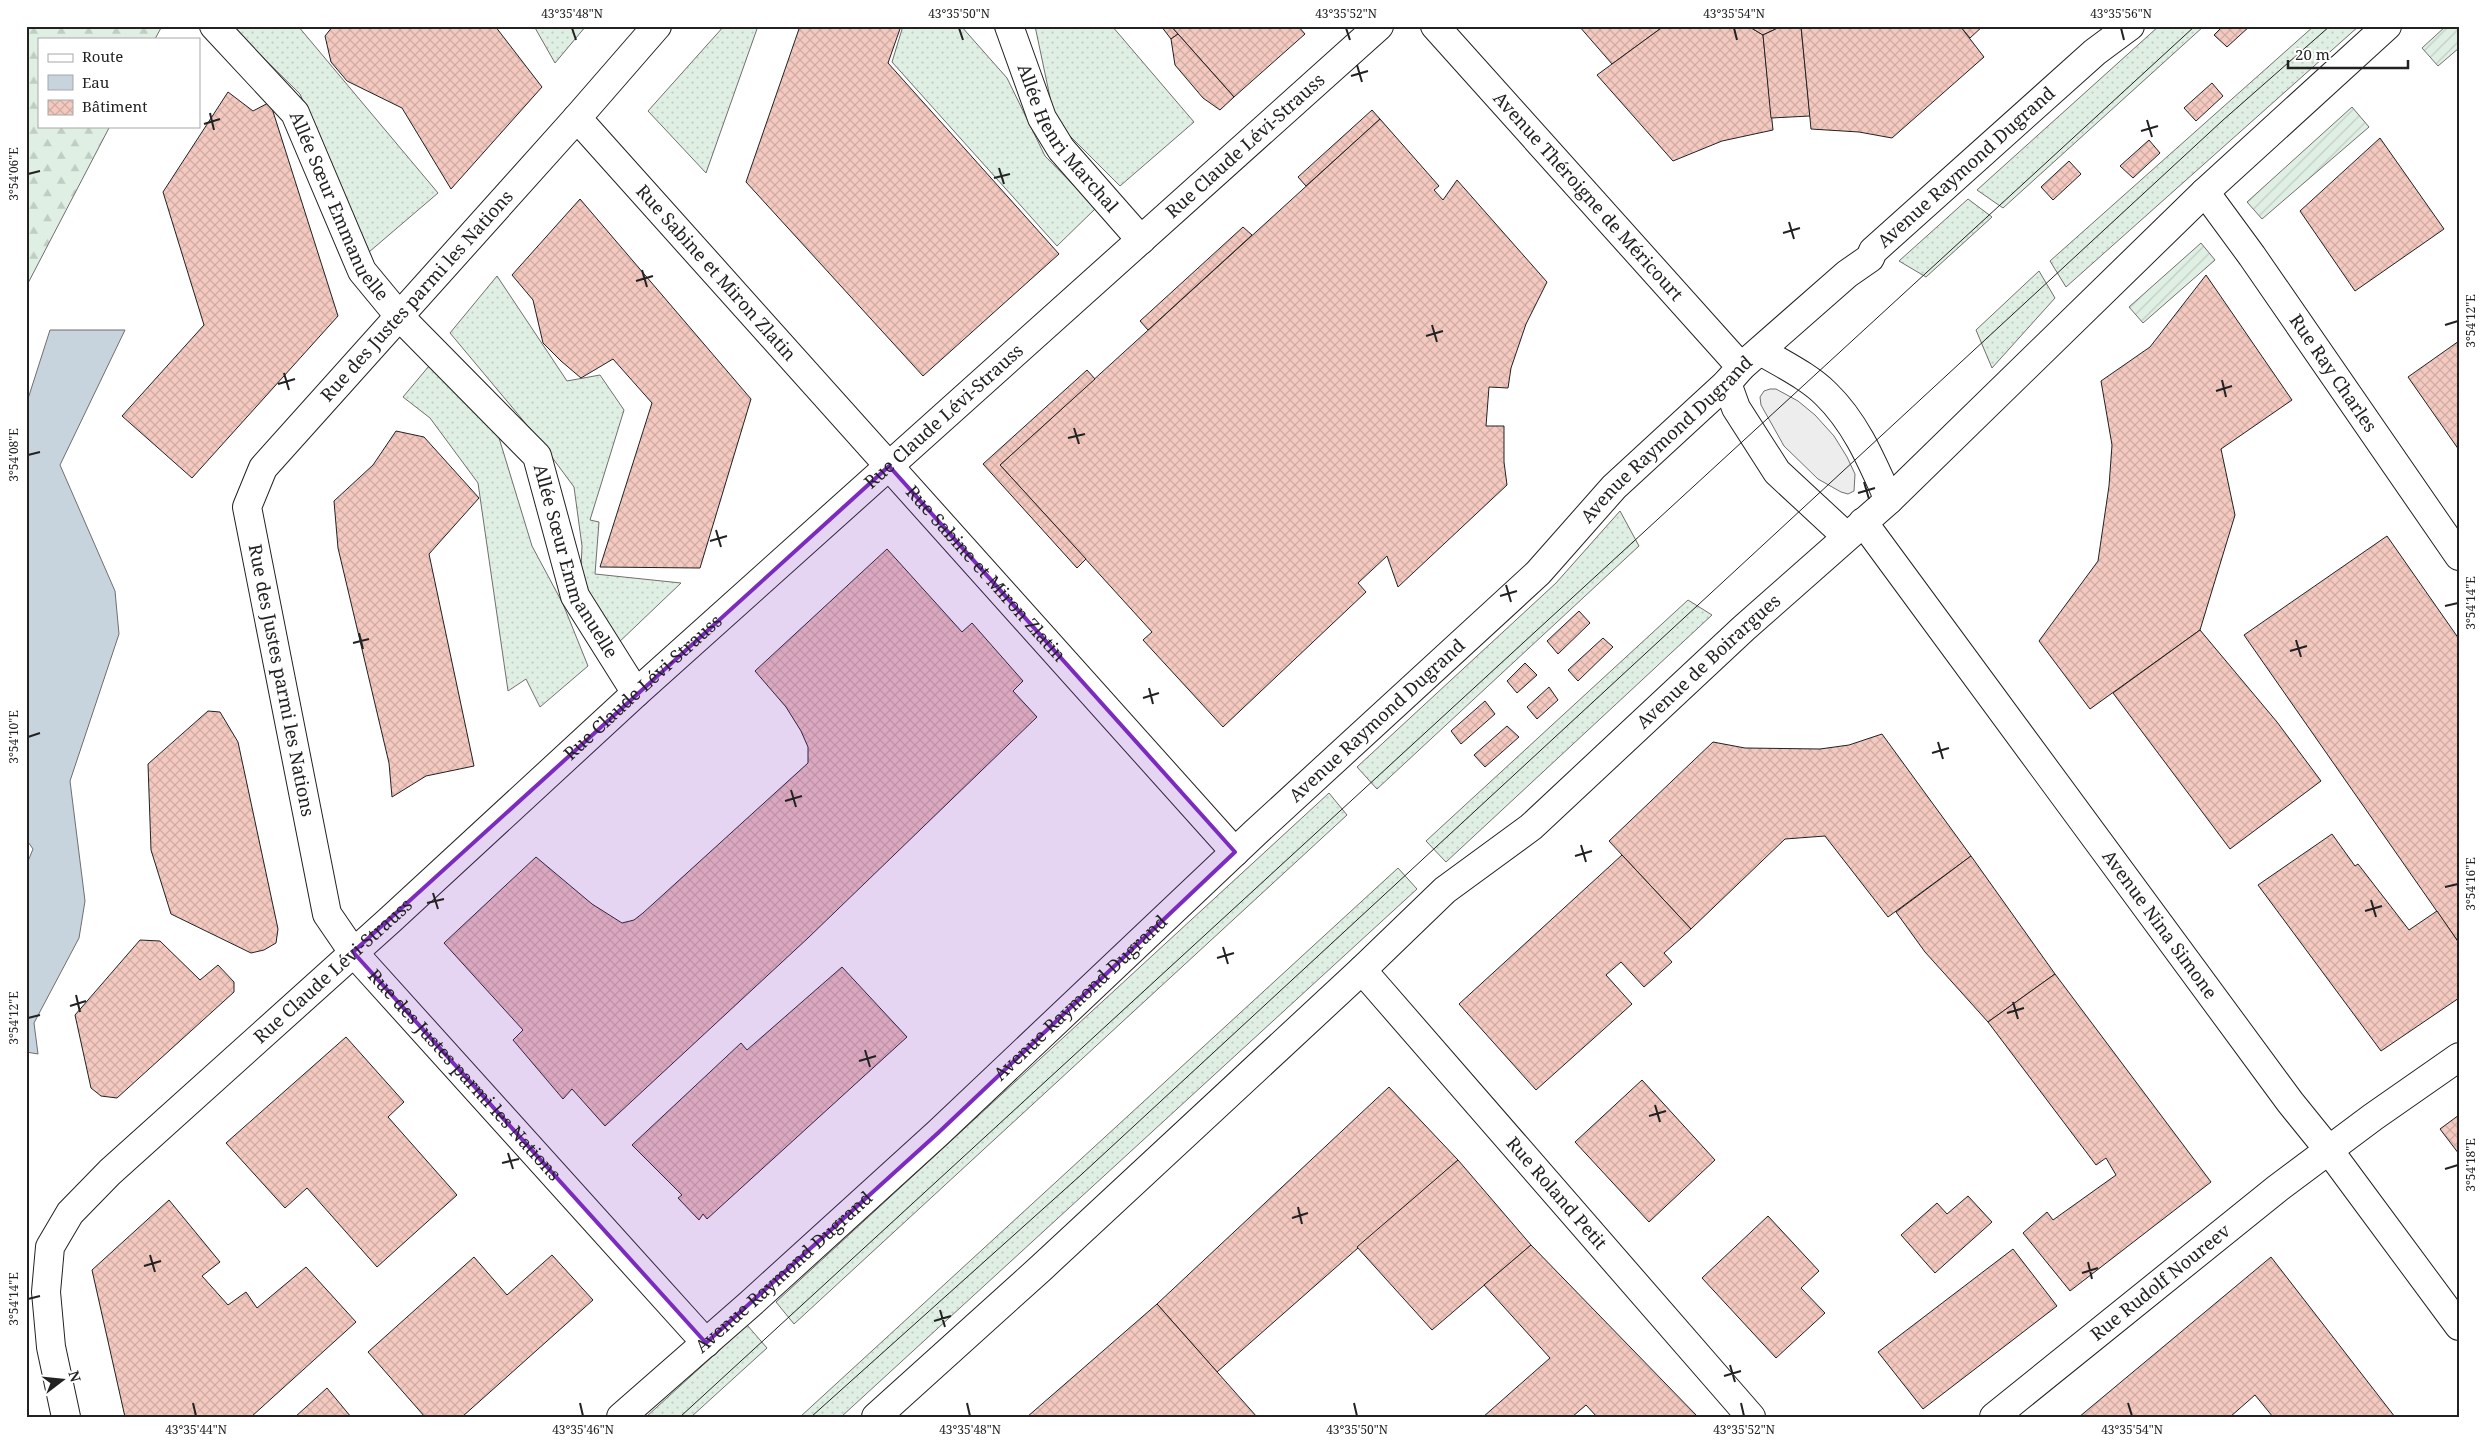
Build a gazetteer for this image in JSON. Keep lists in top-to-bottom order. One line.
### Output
{"streets":{"street":["Allée Henri Marchal","Rue Claude Lévi-Strauss","Avenue Raymond Dugrand","Avenue Théroigne de Méricourt","Allée Sœur Emmanuelle","Rue Sabine et Miron Zlatin","Rue des Justes parmi les Nations","Rue Ray Charles","Avenue de Boirargues","Avenue Nina Simone","Rue Roland Petit","Rue Rudolf Noureev"]},"crossings":[["Allée Henri Marchal","Rue Claude Lévi-Strauss"],["Rue Claude Lévi-Strauss","Allée Sœur Emmanuelle"],["Rue Claude Lévi-Strauss","Rue Sabine et Miron Zlatin"],["Rue Claude Lévi-Strauss","Rue des Justes parmi les Nations"],["Avenue Raymond Dugrand","Avenue Théroigne de Méricourt"],["Avenue Raymond Dugrand","Rue Sabine et Miron Zlatin"],["Avenue Raymond Dugrand","Rue des Justes parmi les Nations"],["Avenue Raymond Dugrand","Avenue Nina Simone"],["Avenue Théroigne de Méricourt","Avenue Nina Simone"],["Allée Sœur Emmanuelle","Rue des Justes parmi les Nations"],["Rue Sabine et Miron Zlatin","Rue des Justes parmi les Nations"],["Avenue de Boirargues","Avenue Nina Simone"],["Avenue de Boirargues","Rue Roland Petit"],["Avenue Nina Simone","Rue Rudolf Noureev"]],"legend":["Route","Eau","Bâtiment"],"scale_bar":"20 m","north":"right","coordinates":["43°35'48\"N","43°35'50\"N","43°35'52\"N","43°35'54\"N","43°35'56\"N","3°54'06\"E","3°54'12\"E","3°54'08\"E","3°54'14\"E","3°54'10\"E","3°54'16\"E","3°54'18\"E","43°35'44\"N","43°35'46\"N"]}
